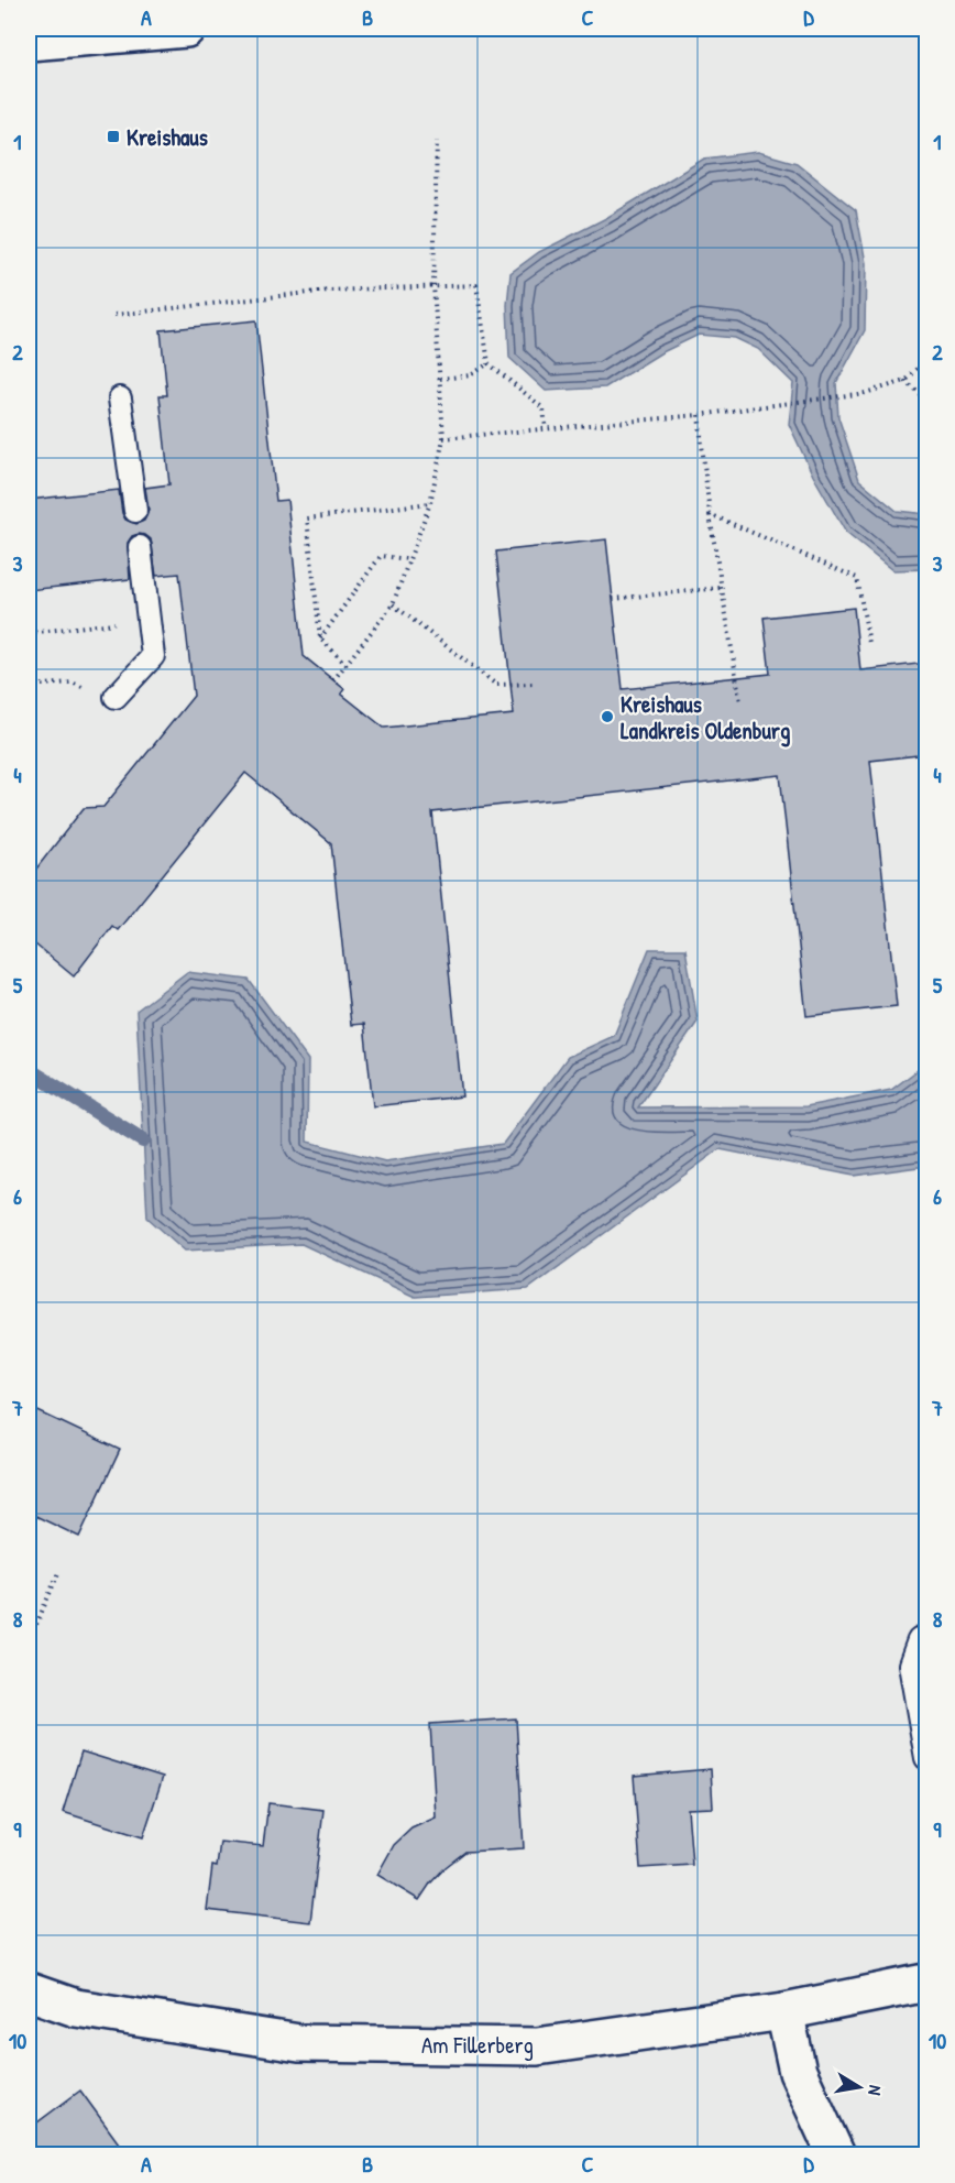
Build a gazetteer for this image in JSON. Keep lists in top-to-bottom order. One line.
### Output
{"streets":{"street":["Am Fillerberg"]},"places":{"transit":["Kreishaus"],"other":["Kreishaus Landkreis Oldenburg"]},"north":"right","grid":{"columns":["A","B","C","D"],"rows":["1","2","3","4","5","6","7","8","9","10"]}}
